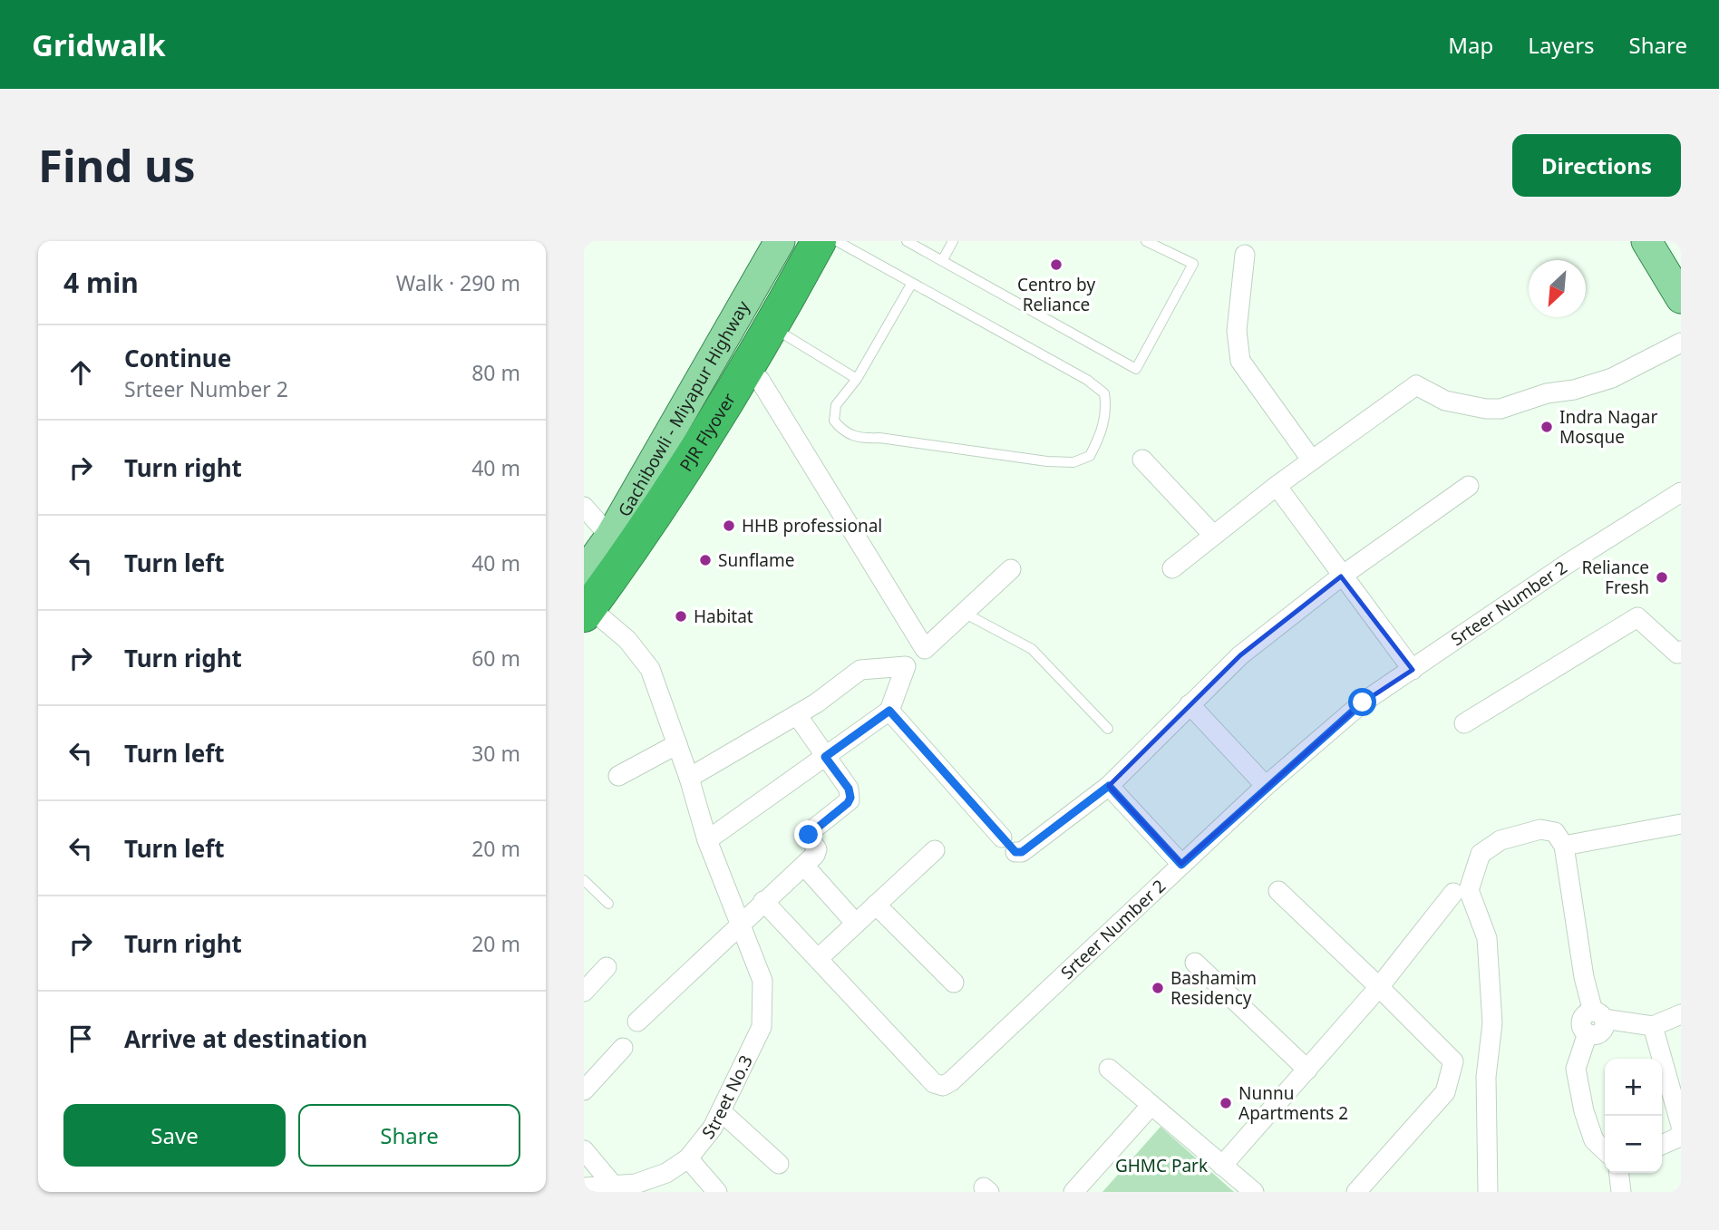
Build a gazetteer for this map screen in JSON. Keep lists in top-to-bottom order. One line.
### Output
{"streets":{"highway":["PJR Flyover"],"main road":["Gachibowli - Miyapur Highway"],"street":["Srteer Number 2","Street No.3"]},"crossings":[["PJR Flyover","Street No.3"]],"parks":["GHMC Park"],"places":["Centro by Reliance","Indra Nagar Mosque","HHB professional","Sunflame","Reliance Fresh","Habitat","Bashamim Residency","Nunnu Apartments 2"],"north":"bottom left","page":{"header":"Gridwalk","nav":["Map","Layers","Share"],"buttons":["Directions",["Save","Share"]],"title":"Find us","heading":["4 min","Walk · 290 m"],"list":[["Continue","Srteer Number 2","80 m"],["Turn right","40 m"],["Turn left","40 m"],["Turn right","60 m"],["Turn left","30 m"],["Turn left","20 m"],["Turn right","20 m"],"Arrive at destination"],"map_buttons":["+","−"]}}
